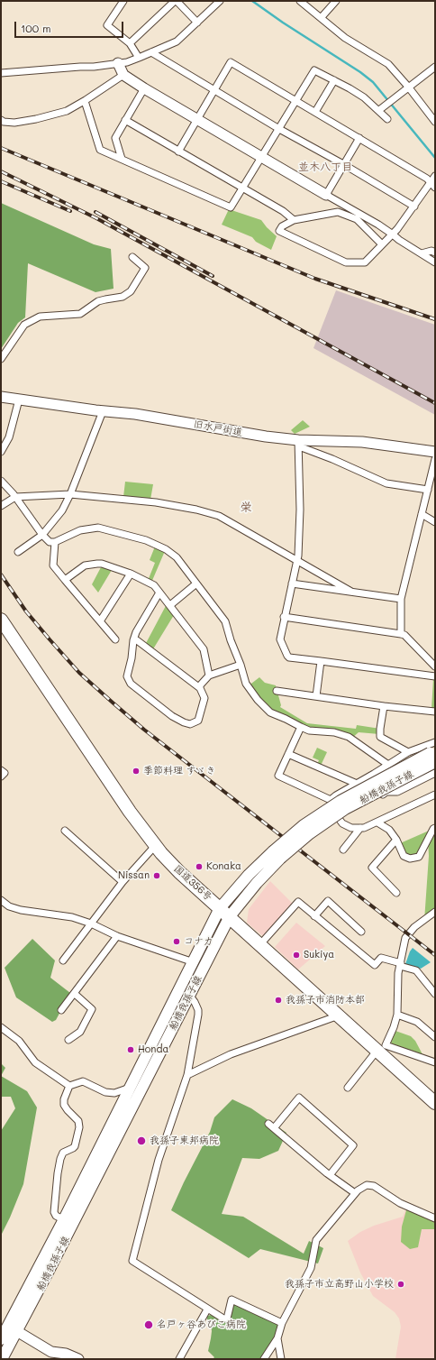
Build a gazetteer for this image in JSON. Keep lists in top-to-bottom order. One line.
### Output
{"streets":{"highway":["国道356号"],"main road":["船橋我孫子線"],"street":["旧水戸街道"]},"crossings":[["船橋我孫子線","国道356号"]],"districts":["並木八丁目","栄"],"places":["季節料理 すゞき","Konaka","Nissan","コナカ","Sukiya","我孫子市消防本部","Honda","我孫子東邦病院","我孫子市立高野山小学校","名戸ヶ谷あびこ病院"],"scale_bar":"100 m"}
